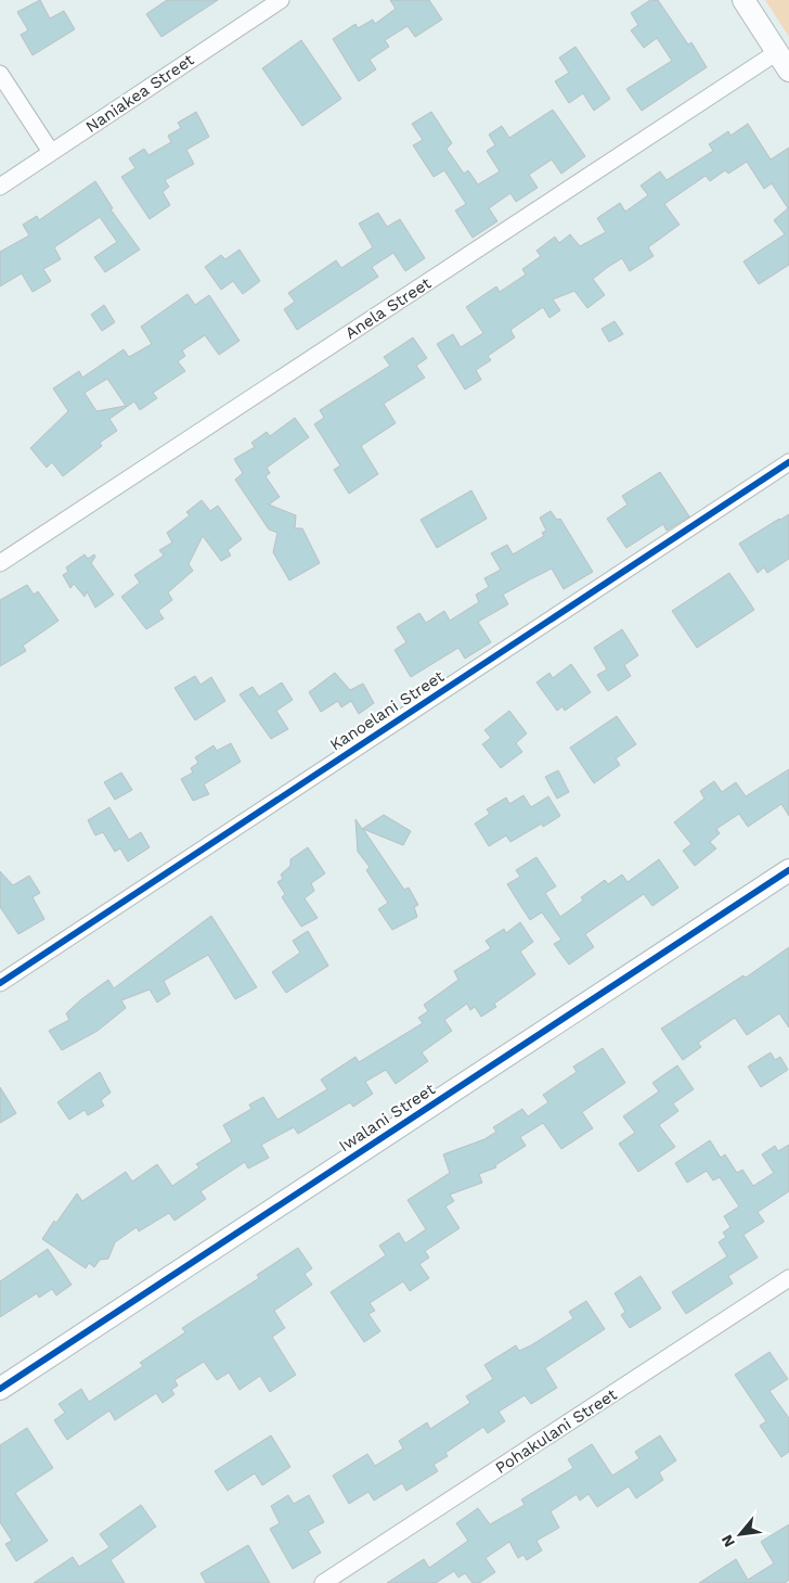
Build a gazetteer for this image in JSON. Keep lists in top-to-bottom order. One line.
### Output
{"streets":{"street":["Naniakea Street","Anela Street","Kanoelani Street","Iwalani Street","Pohakulani Street"]},"north":"bottom left"}
